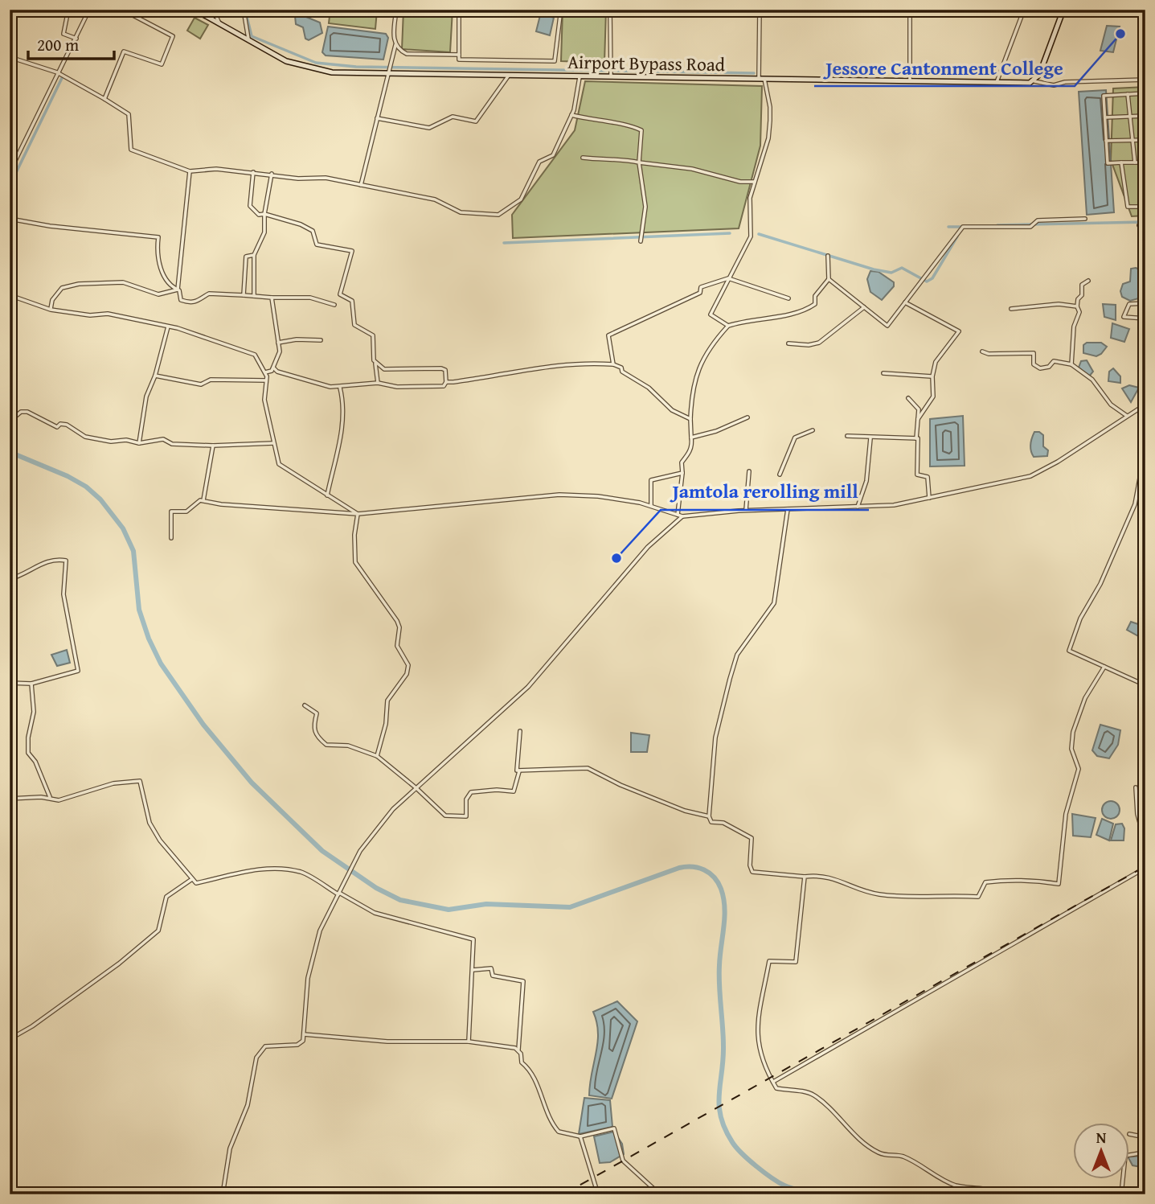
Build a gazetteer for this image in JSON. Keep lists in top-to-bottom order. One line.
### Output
{"streets":{"street":["Airport Bypass Road"]},"places":["Jessore Cantonment College","Jamtola rerolling mill"],"scale_bar":"200 m","north":"top"}
